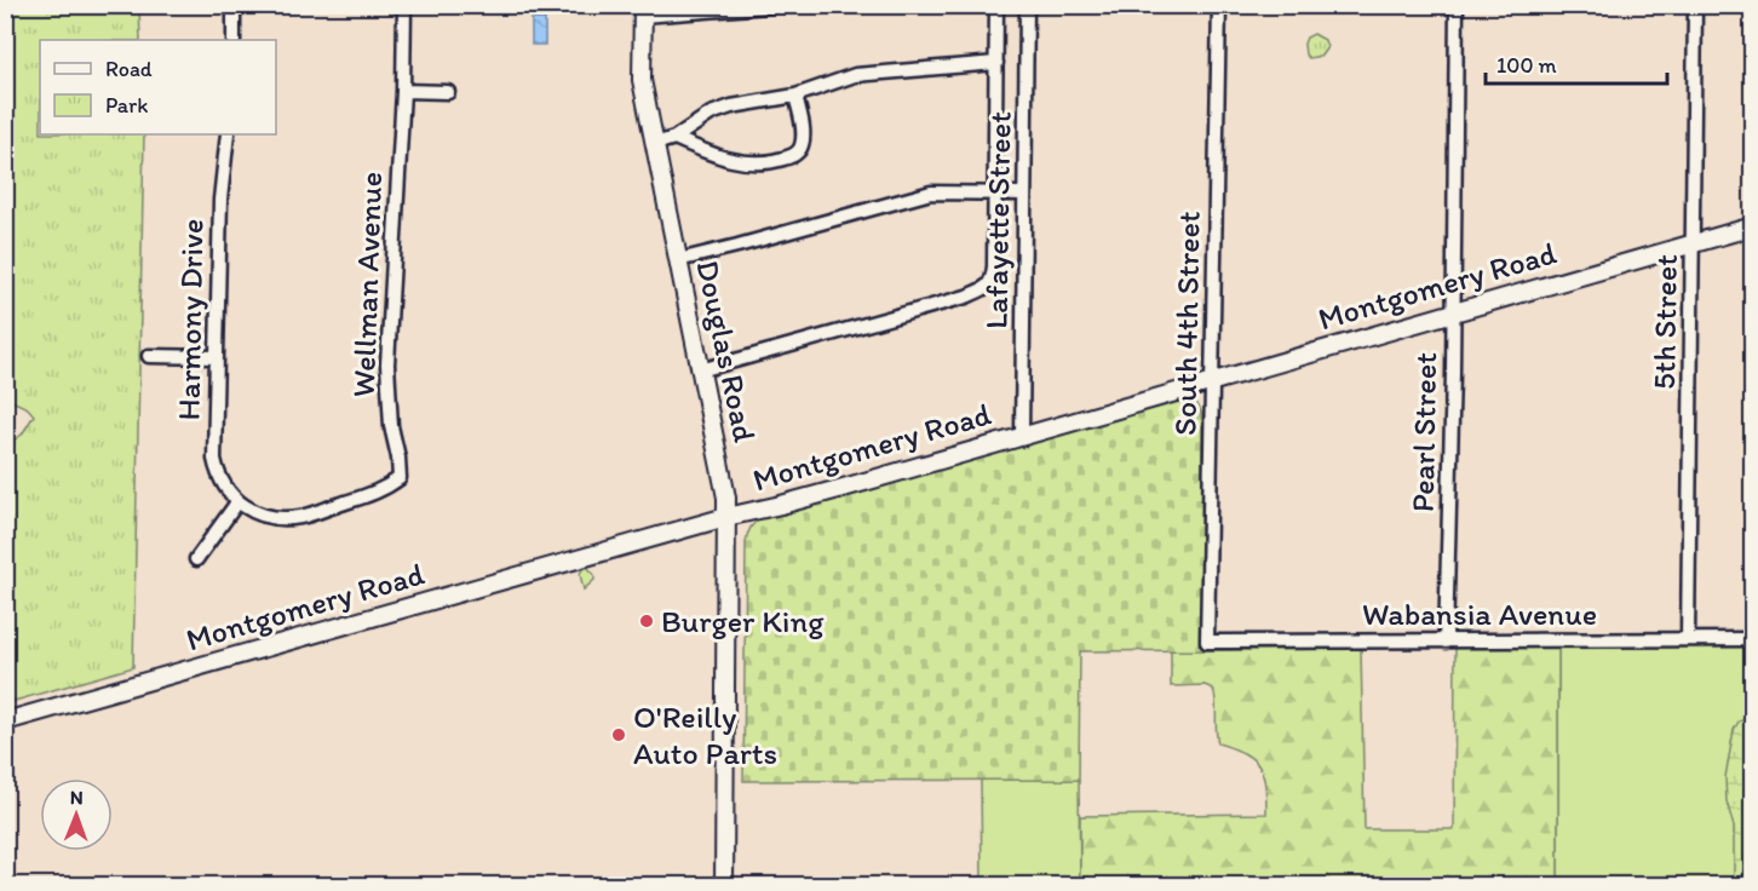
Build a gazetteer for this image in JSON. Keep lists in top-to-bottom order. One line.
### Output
{"streets":{"street":["Lafayette Street","Wellman Avenue","Montgomery Road","Harmony Drive","5th Street","South 4th Street","Douglas Road","Pearl Street","Wabansia Avenue"]},"crossings":[["Lafayette Street","Montgomery Road"],["Wellman Avenue","Harmony Drive"],["Montgomery Road","5th Street"],["Montgomery Road","South 4th Street"],["Montgomery Road","Douglas Road"],["Montgomery Road","Pearl Street"],["5th Street","Wabansia Avenue"],["South 4th Street","Wabansia Avenue"],["Pearl Street","Wabansia Avenue"]],"places":["Burger King","O'Reilly Auto Parts"],"legend":["Road","Park"],"scale_bar":"100 m","north":"top"}
